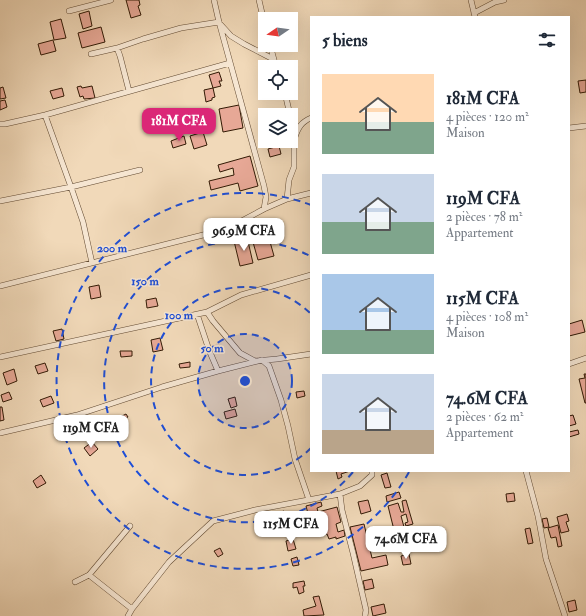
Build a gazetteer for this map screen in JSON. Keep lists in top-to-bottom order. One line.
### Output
{"north":"left","page":{"heading":"5 biens","list":[{"name":"181M CFA","note":"4 pièces · 120 m² · Maison"},{"name":"119M CFA","note":"2 pièces · 78 m² · Appartement"},{"name":"115M CFA","note":"4 pièces · 108 m² · Maison"},{"name":"74.6M CFA","note":"2 pièces · 62 m² · Appartement"}],"price":["181M CFA","96.9M CFA","119M CFA","115M CFA","74.6M CFA"]},"rings":["200 m","150 m","100 m","50 m"]}
